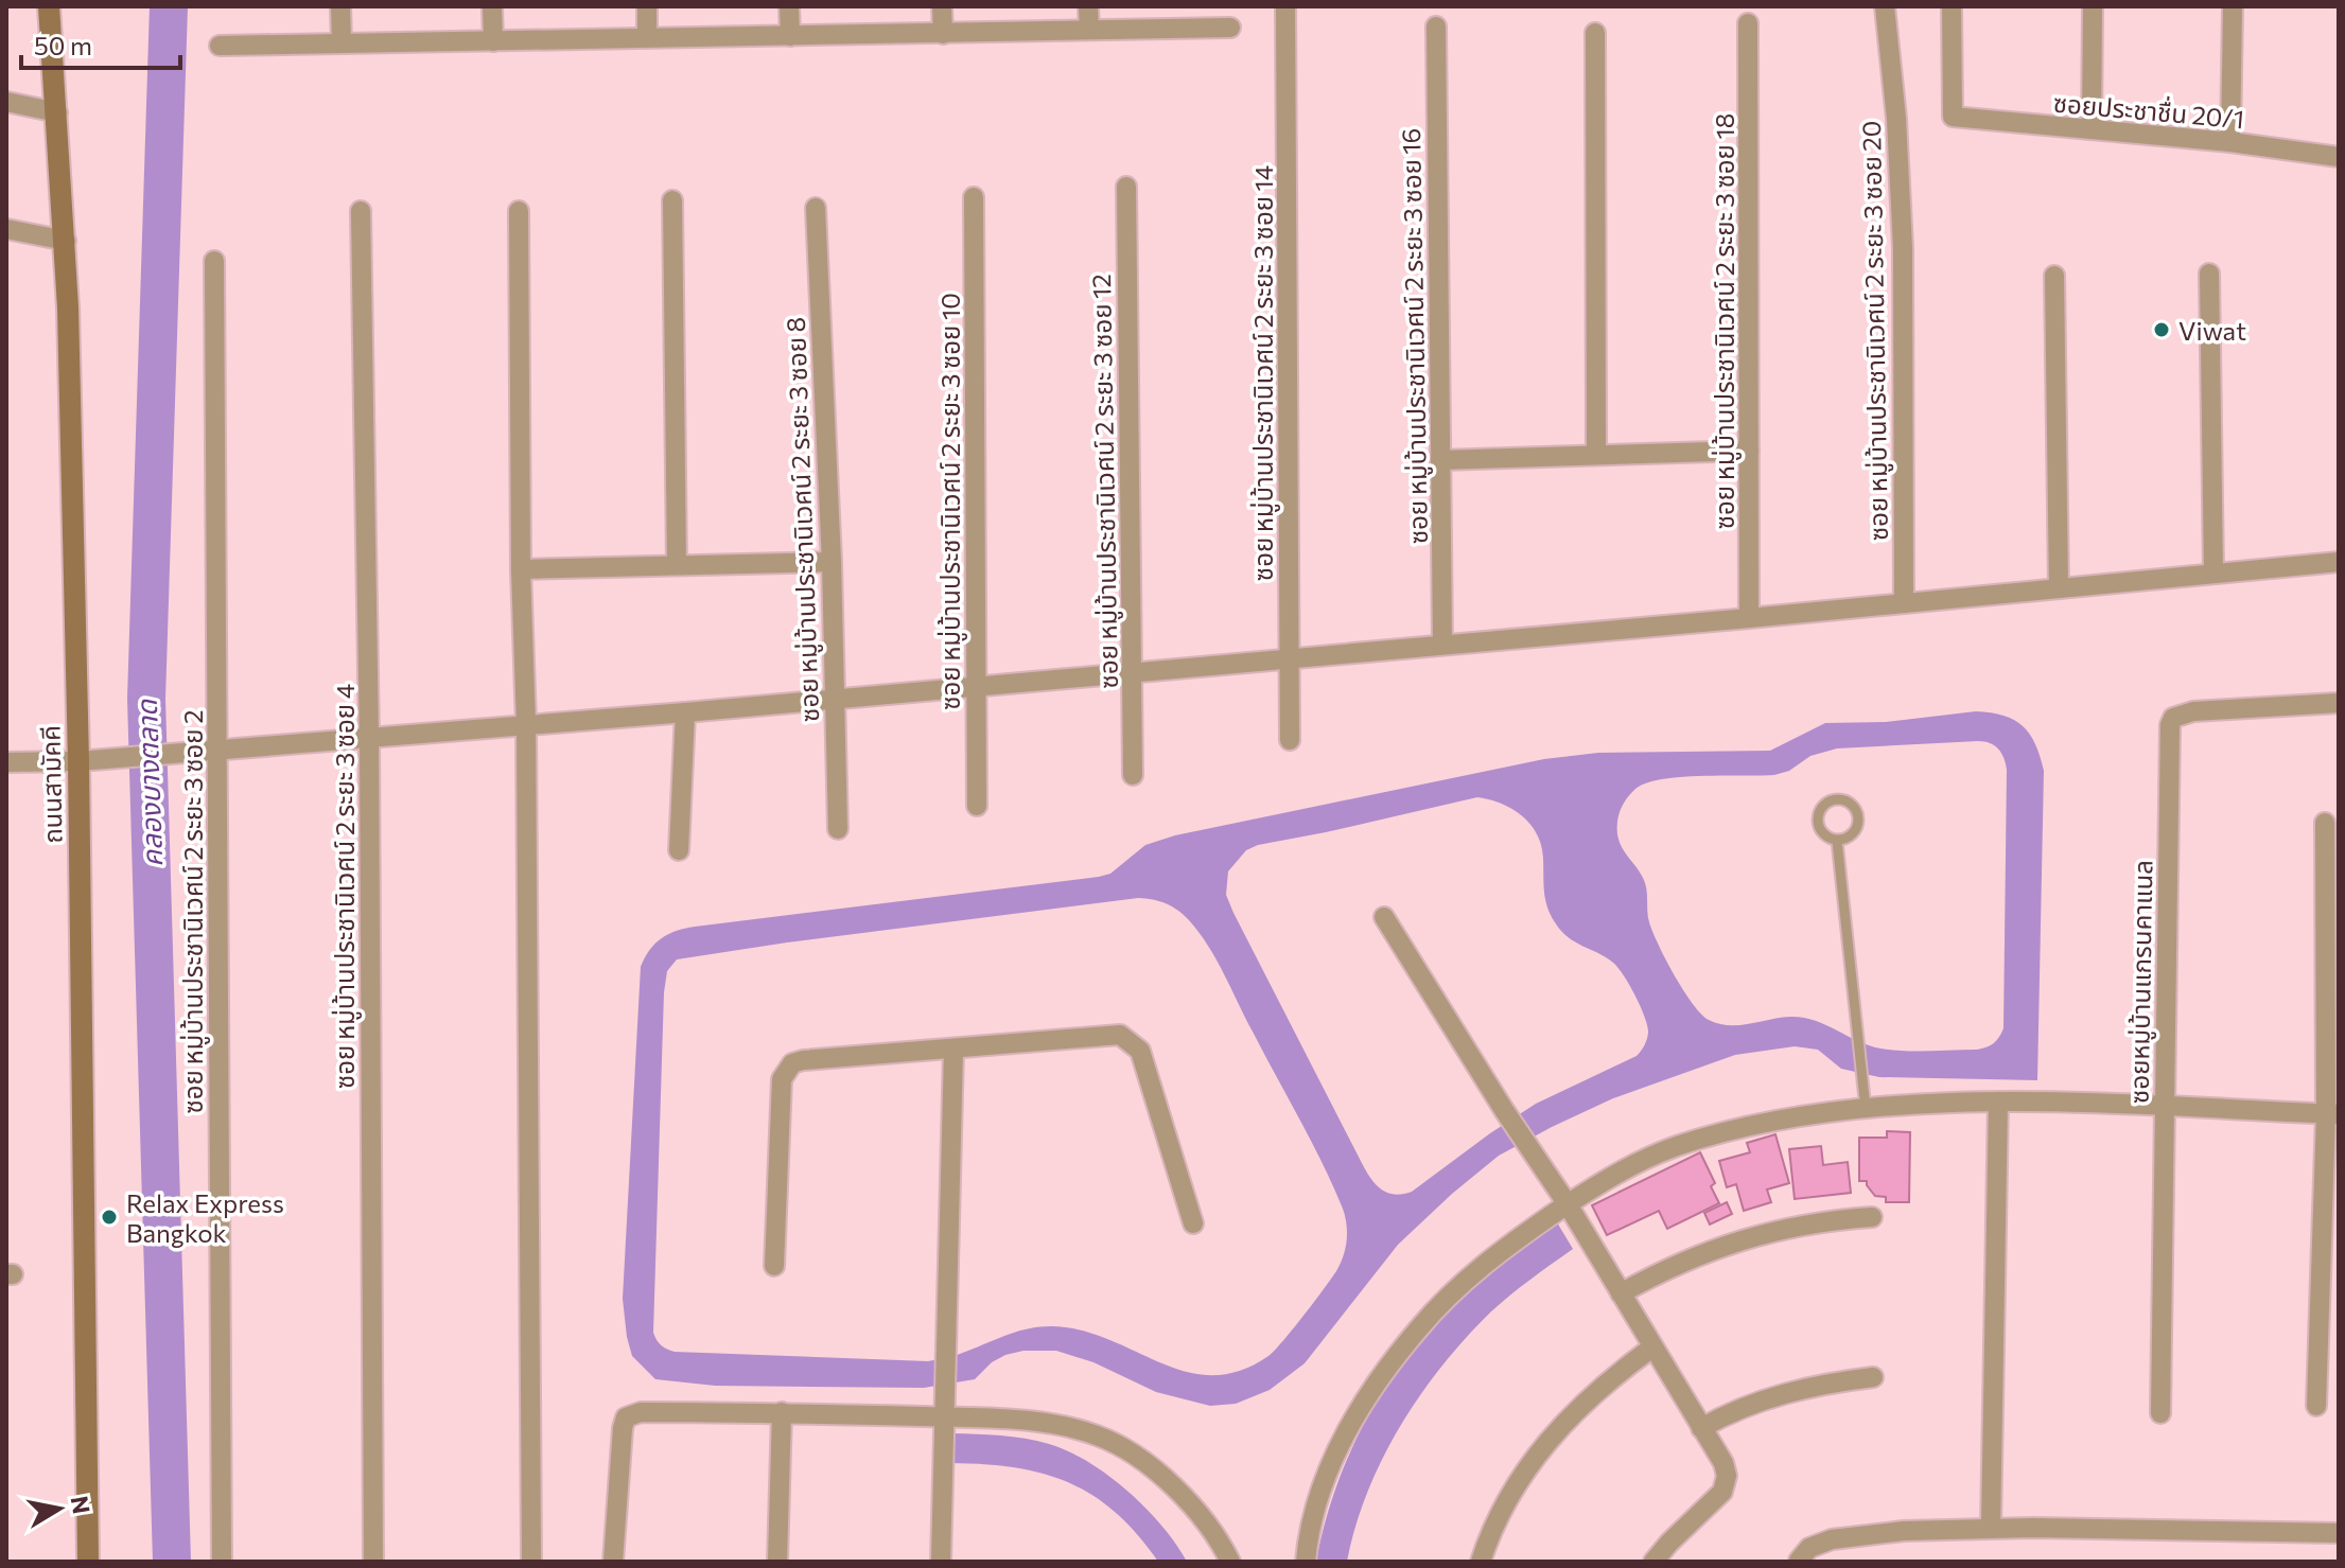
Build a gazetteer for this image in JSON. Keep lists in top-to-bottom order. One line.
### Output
{"streets":{"main road":["ถนนสามัคคี"],"street":["ซอยประชาชื่น 20/1","ซอย หมู่บ้านประชานิเวศน์ 2 ระยะ 3 ซอย 18","ซอย หมู่บ้านประชานิเวศน์ 2 ระยะ 3 ซอย 20","ซอย หมู่บ้านประชานิเวศน์ 2 ระยะ 3 ซอย 16","ซอย หมู่บ้านประชานิเวศน์ 2 ระยะ 3 ซอย 14","ซอย หมู่บ้านประชานิเวศน์ 2 ระยะ 3 ซอย 12","ซอย หมู่บ้านประชานิเวศน์ 2 ระยะ 3 ซอย 10","ซอย หมู่บ้านประชานิเวศน์ 2 ระยะ 3 ซอย 8","ซอย หมู่บ้านประชานิเวศน์ 2 ระยะ 3 ซอย 4","ซอย หมู่บ้านประชานิเวศน์ 2 ระยะ 3 ซอย 2","ซอยหมู่บ้านแกรนคาแนล"]},"water":["คลองบางตลาด"],"places":["Viwat","Relax Express Bangkok"],"scale_bar":"50 m","north":"right"}
